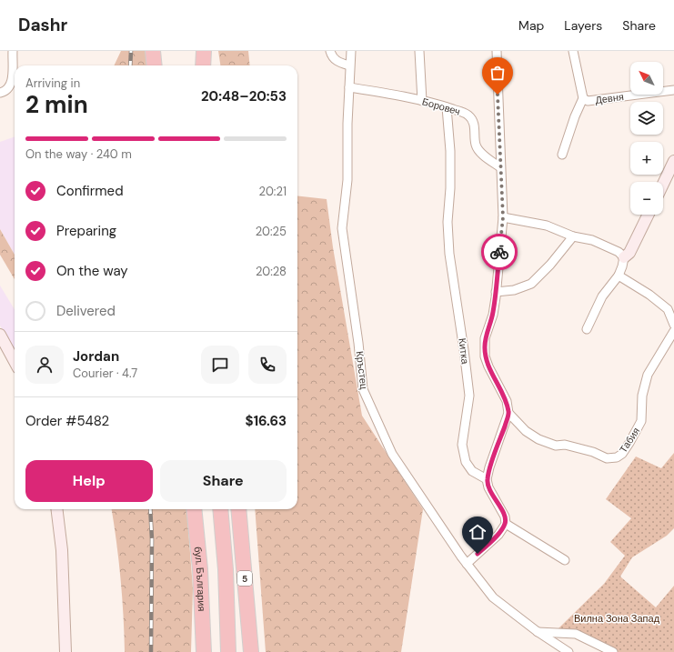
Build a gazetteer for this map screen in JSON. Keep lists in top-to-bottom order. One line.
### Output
{"streets":{"highway":["бул. България","5"],"street":["Девня","Боровеч","Китка","Кръстец","Табия"]},"crossings":[["Боровеч","Китка"],["Боровеч","Кръстец"]],"parks":["Вилна Зона Запад"],"north":"top left","page":{"header":"Dashr","nav":["Map","Layers","Share"],"map_buttons":["+","−"],"heading":["2 min","Arriving in","20:48–20:53"],"panel":["Jordan","Courier · 4.7","Order #5482","$16.63"],"bar":"On the way · 240 m","list":[["Confirmed","20:21"],["Preparing","20:25"],["On the way","20:28"],"Delivered"],"buttons":["Help","Share"]}}
